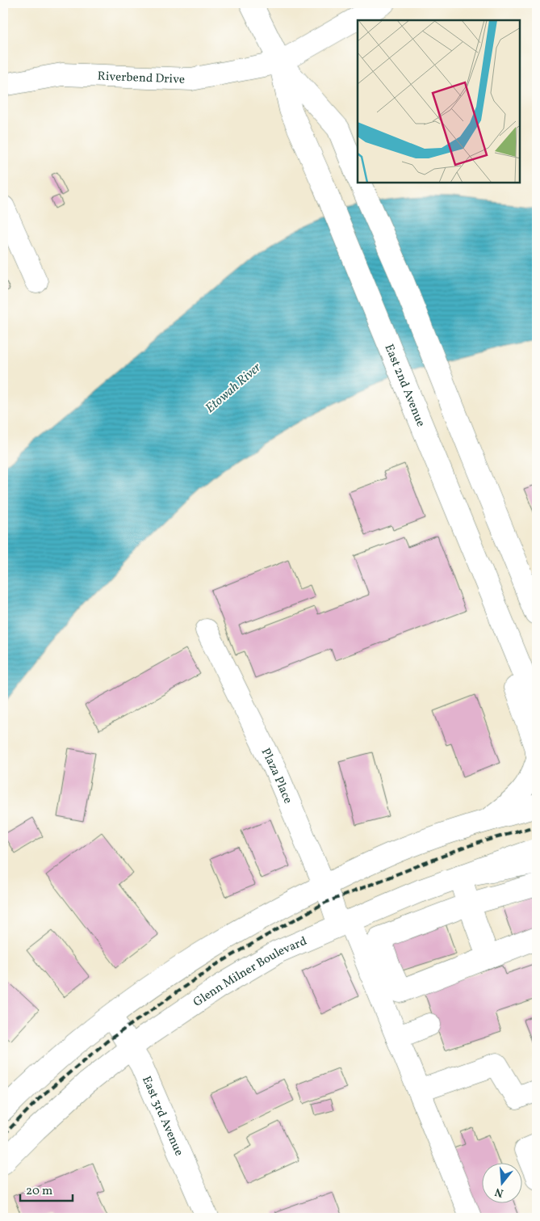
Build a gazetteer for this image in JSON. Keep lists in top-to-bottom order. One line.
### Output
{"streets":{"street":["Riverbend Drive","East 2nd Avenue","Plaza Place","Glenn Milner Boulevard","East 3rd Avenue"]},"crossings":[["Riverbend Drive","East 2nd Avenue"],["Plaza Place","Glenn Milner Boulevard"],["Glenn Milner Boulevard","East 3rd Avenue"]],"water":["Etowah River"],"scale_bar":"20 m","north":"bottom"}
